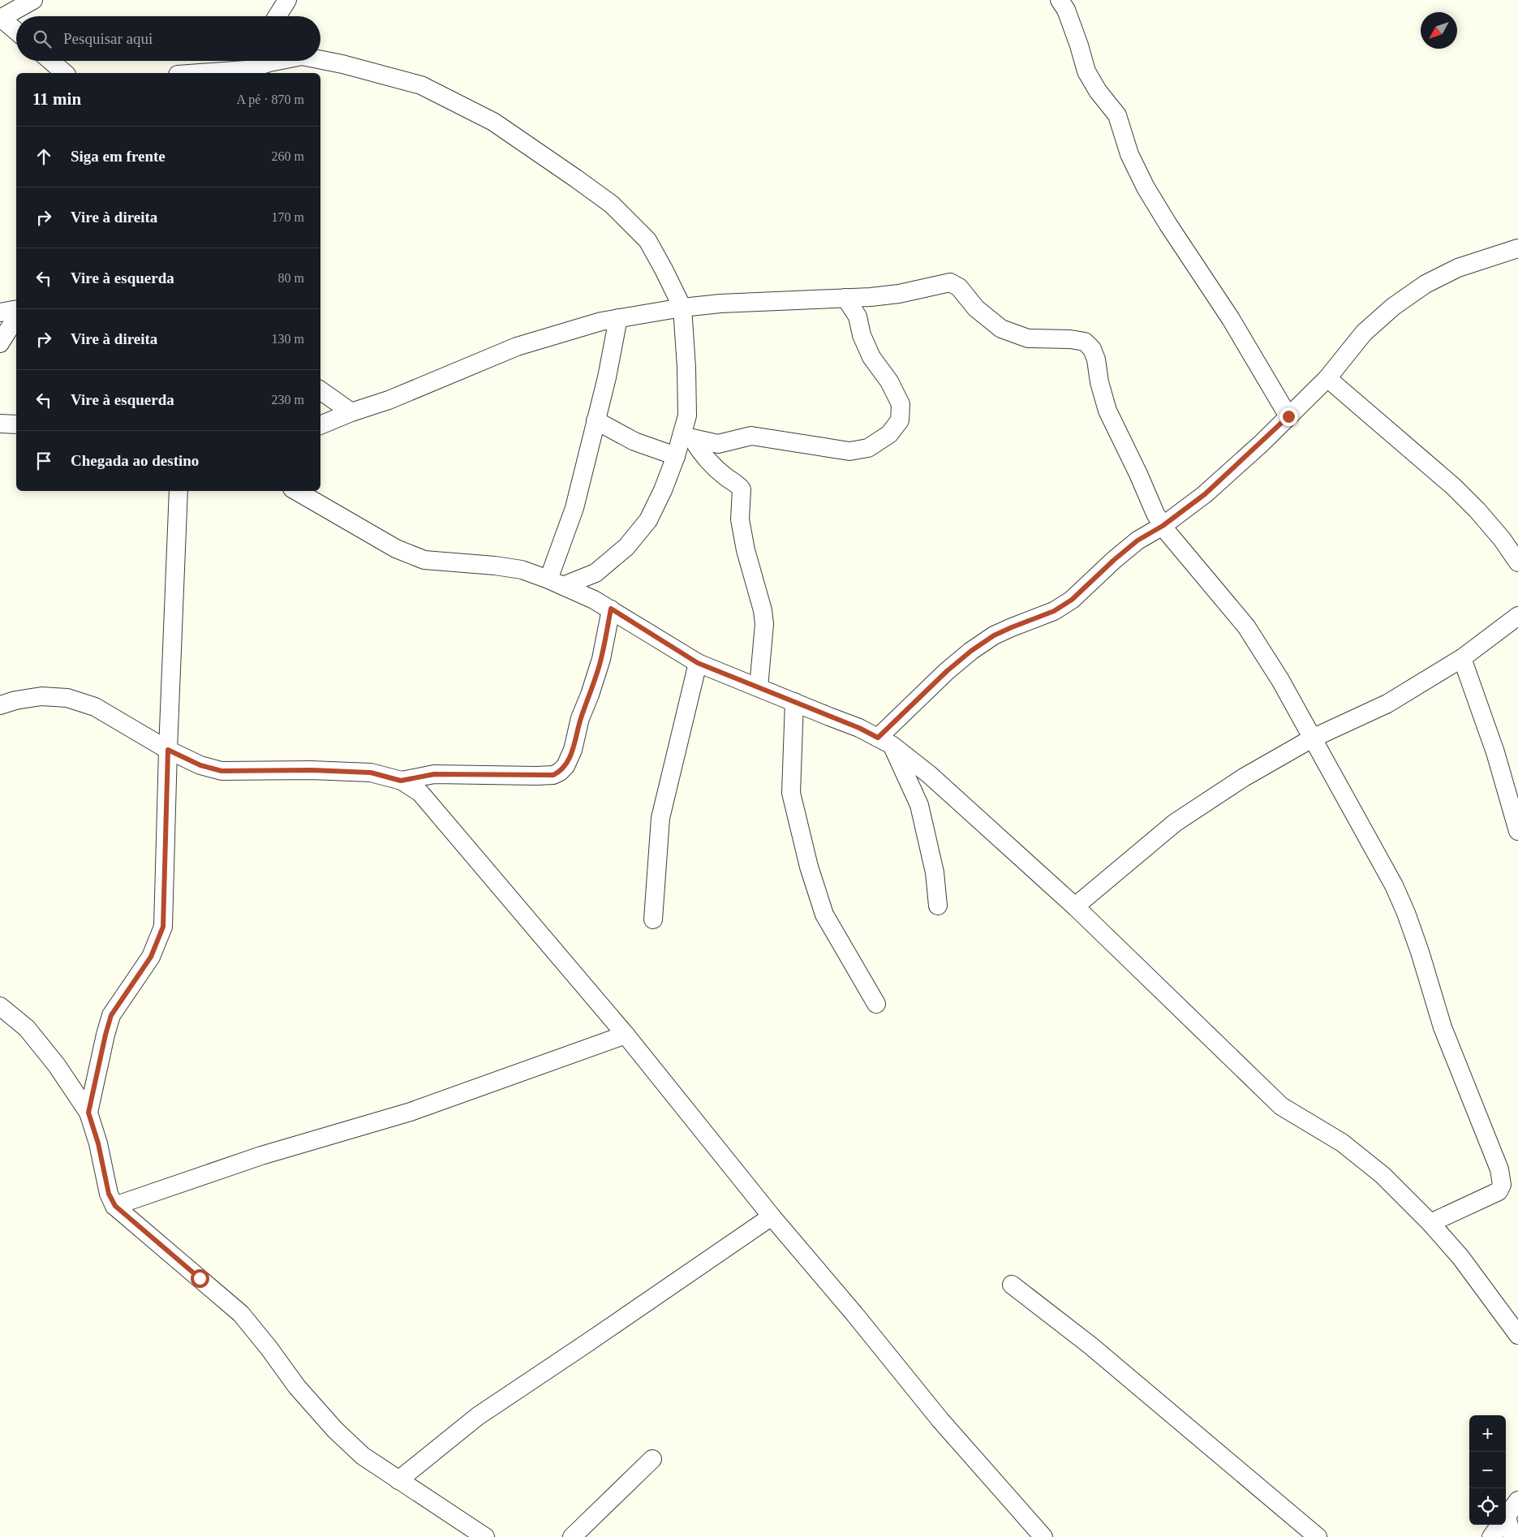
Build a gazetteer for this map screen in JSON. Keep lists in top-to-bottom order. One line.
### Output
{"north":"bottom left","page":{"search":"Pesquisar aqui","heading":["11 min","A pé · 870 m"],"list":[["Siga em frente","260 m"],["Vire à direita","170 m"],["Vire à esquerda","80 m"],["Vire à direita","130 m"],["Vire à esquerda","230 m"],"Chegada ao destino"],"map_buttons":["+","−"]}}
